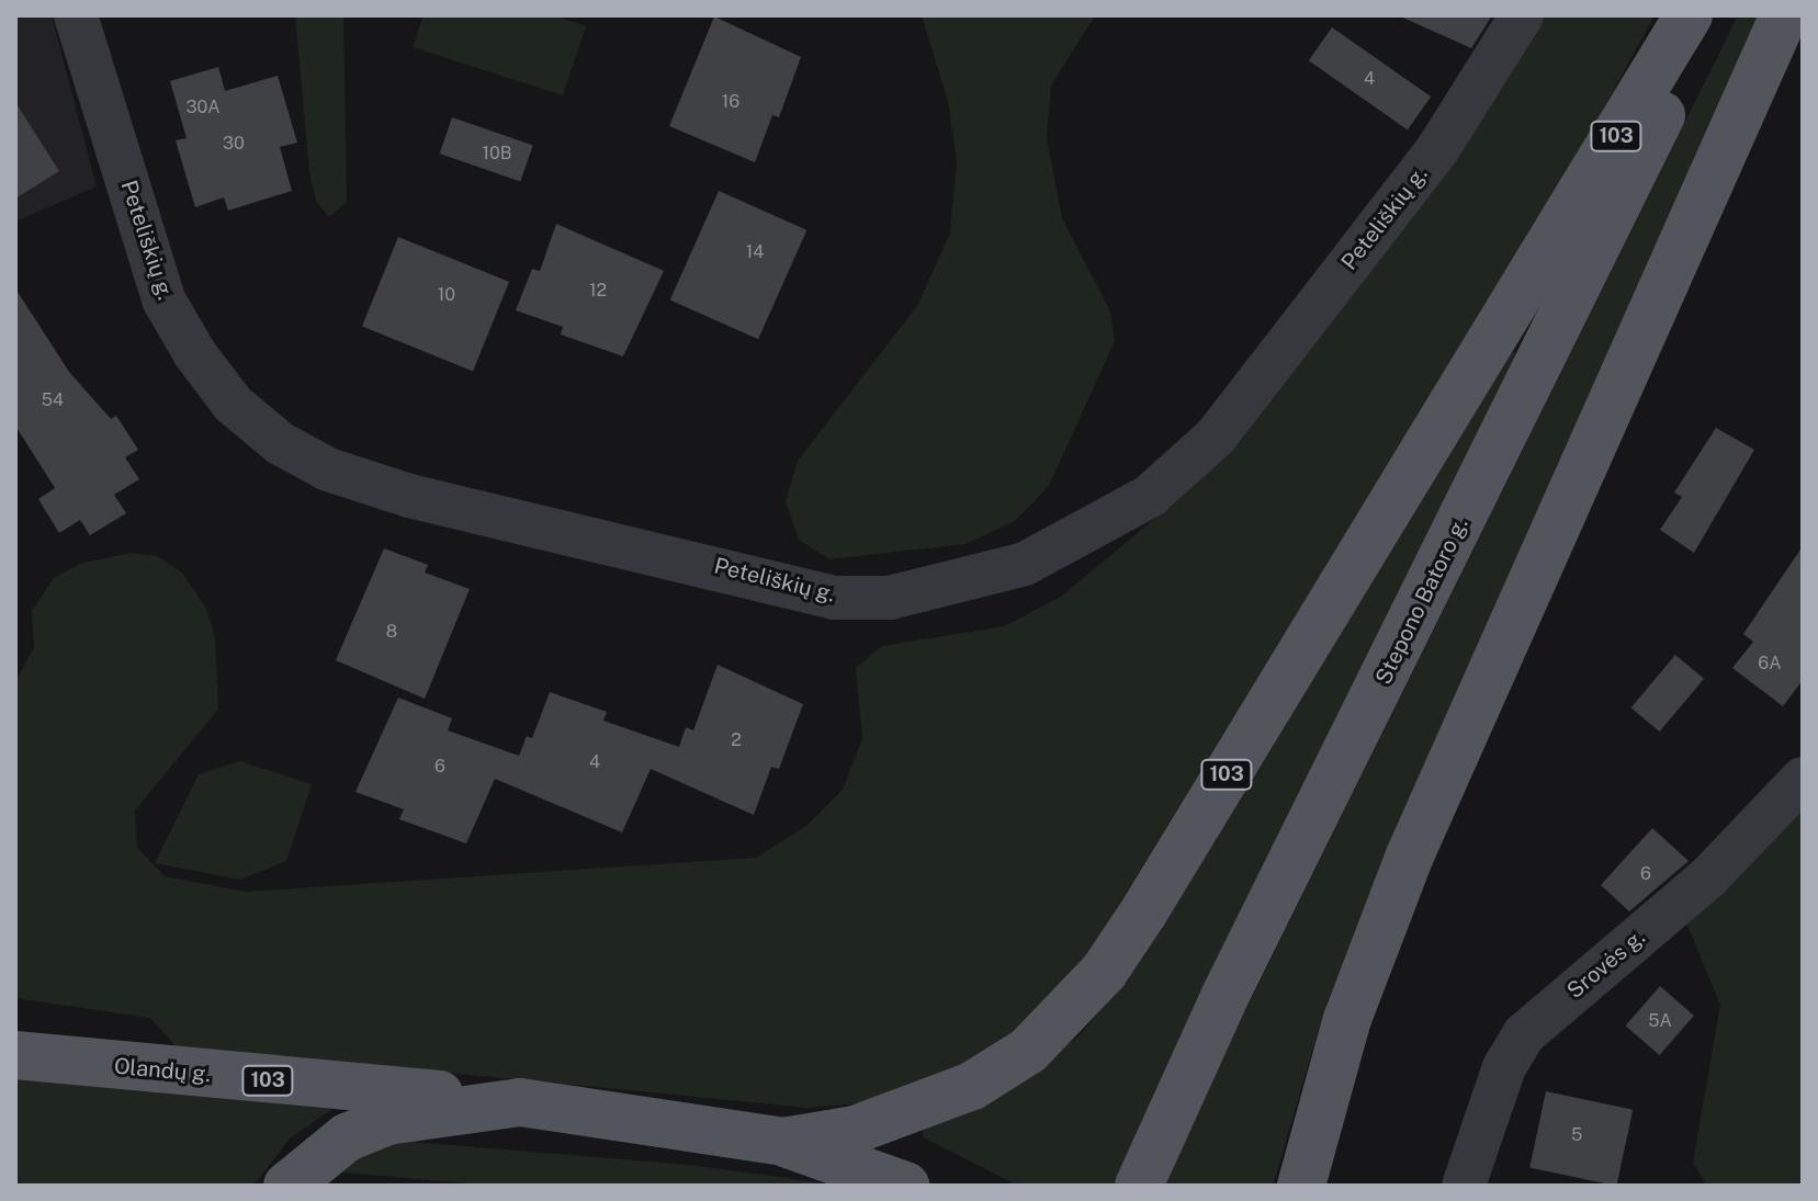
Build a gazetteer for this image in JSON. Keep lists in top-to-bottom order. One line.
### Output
{"streets":{"main road":["103","Stepono Batoro g.","Olandų g."],"street":["Peteliškių g.","Srovės g."]},"crossings":[["103","Olandų g."]],"house_numbers":["4","16","30A","30","10B","14","12","10","54","8","6A","2","4","6","6","5A","5"]}
